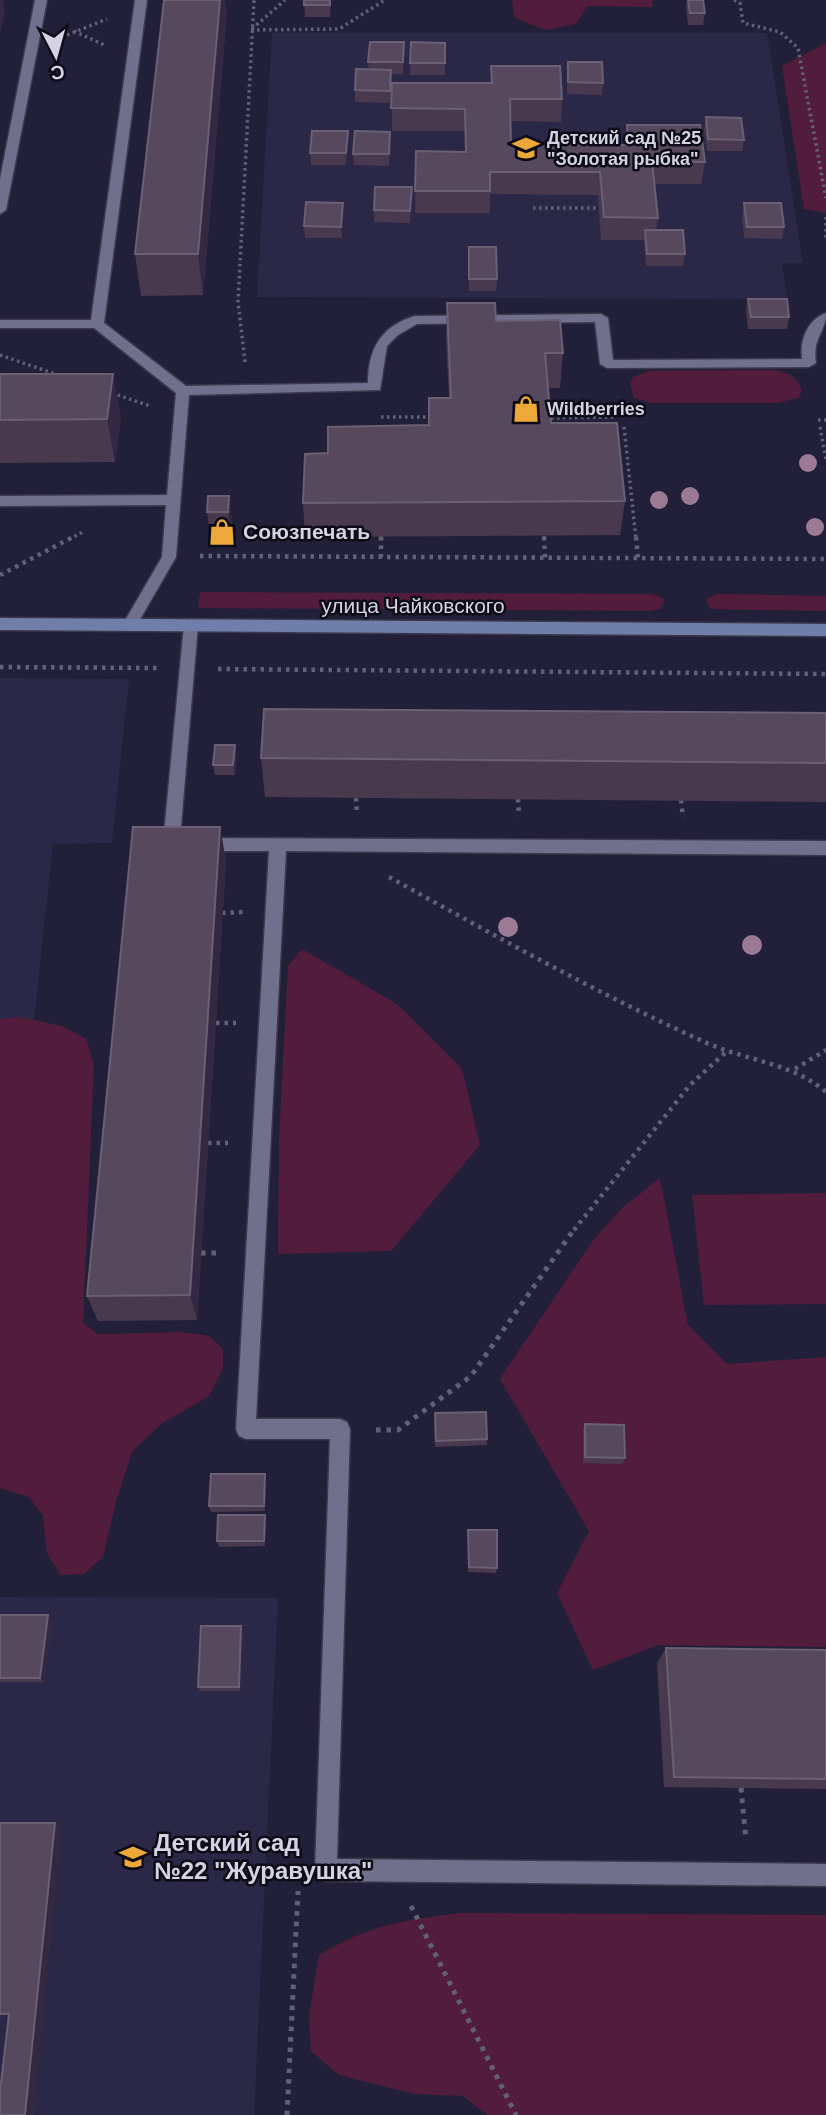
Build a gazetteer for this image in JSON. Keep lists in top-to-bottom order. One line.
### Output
{"streets":{"main road":["улица Чайковского"]},"places":{"school or university":["Детский сад №25 \"Золотая рыбка\"","Детский сад №22 \"Журавушка\""],"shop":["Wildberries","Союзпечать"]},"north":"bottom"}
